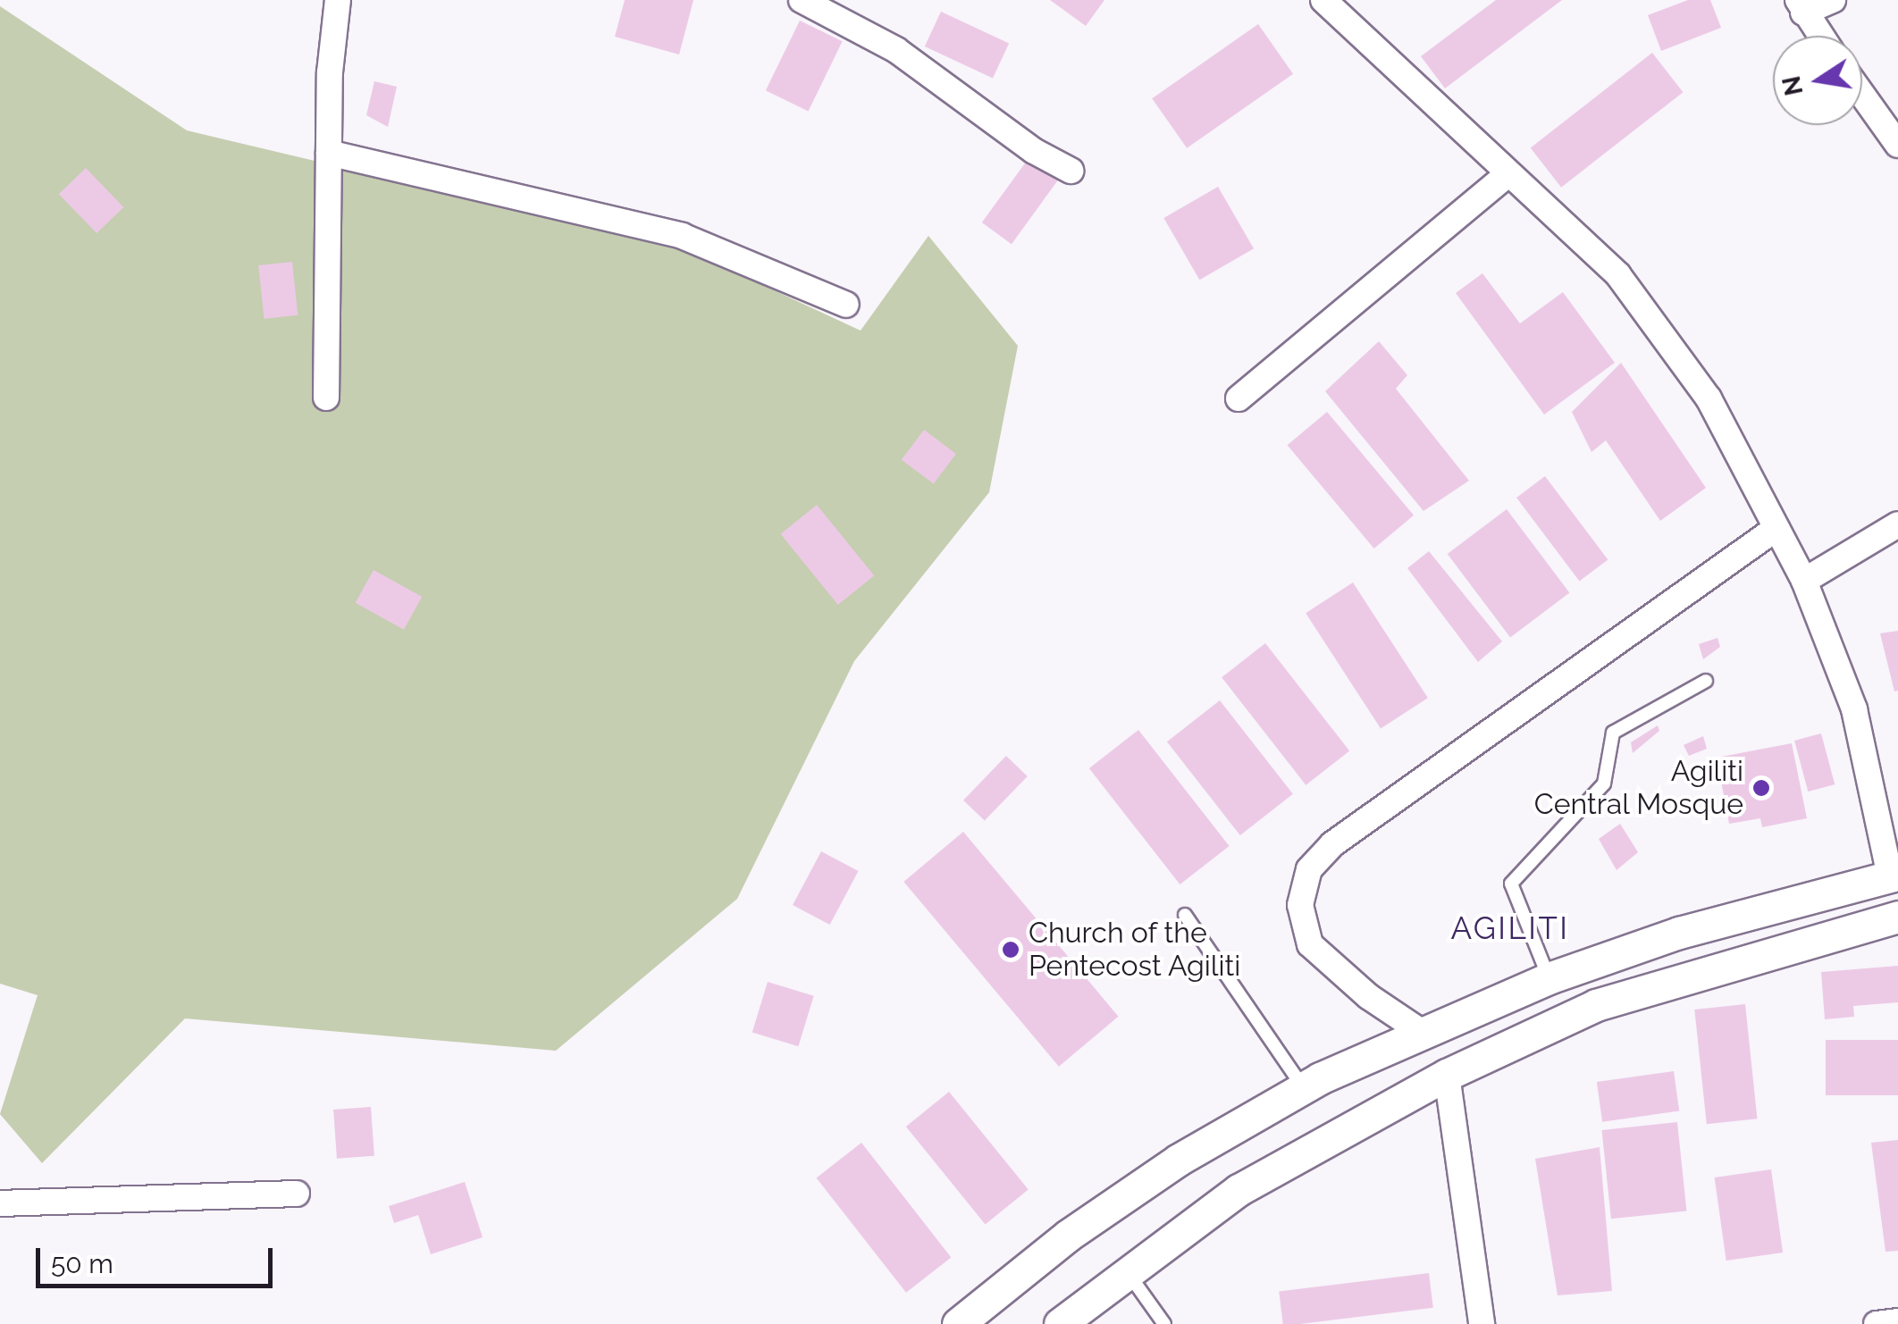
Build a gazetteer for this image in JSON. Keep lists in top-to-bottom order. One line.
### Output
{"districts":["AGILITI"],"places":["Agiliti Central Mosque","Church of the Pentecost Agiliti"],"scale_bar":"50 m","north":"left"}
